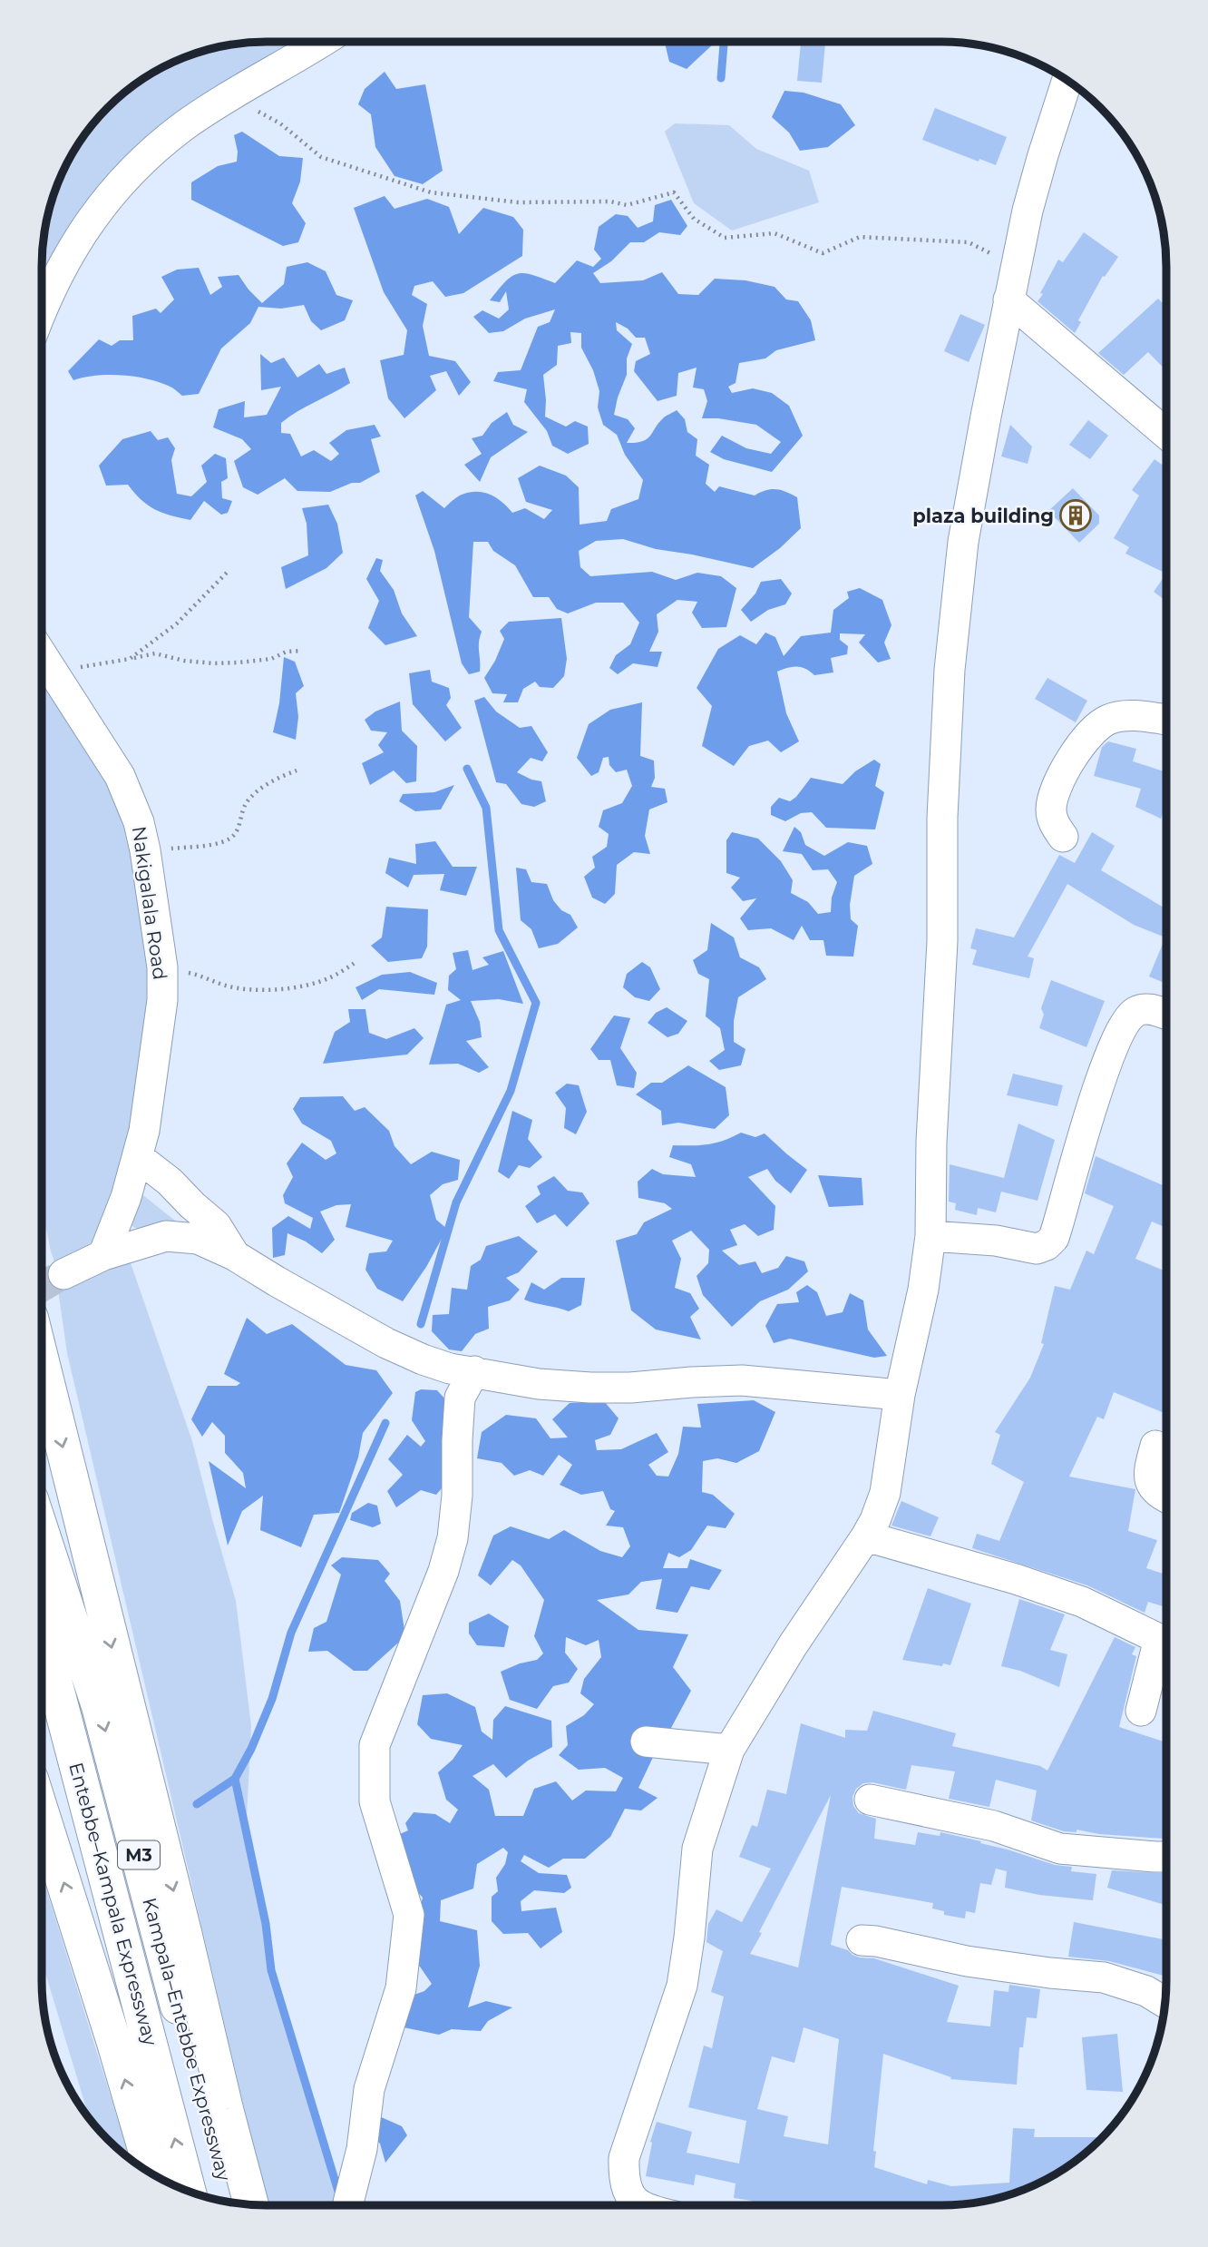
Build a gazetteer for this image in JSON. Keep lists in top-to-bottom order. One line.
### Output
{"streets":{"highway":["M3","Entebbe–Kampala Expressway","Kampala–Entebbe Expressway"],"street":["Nakigalala Road"]},"places":{"building":["plaza building"]}}
